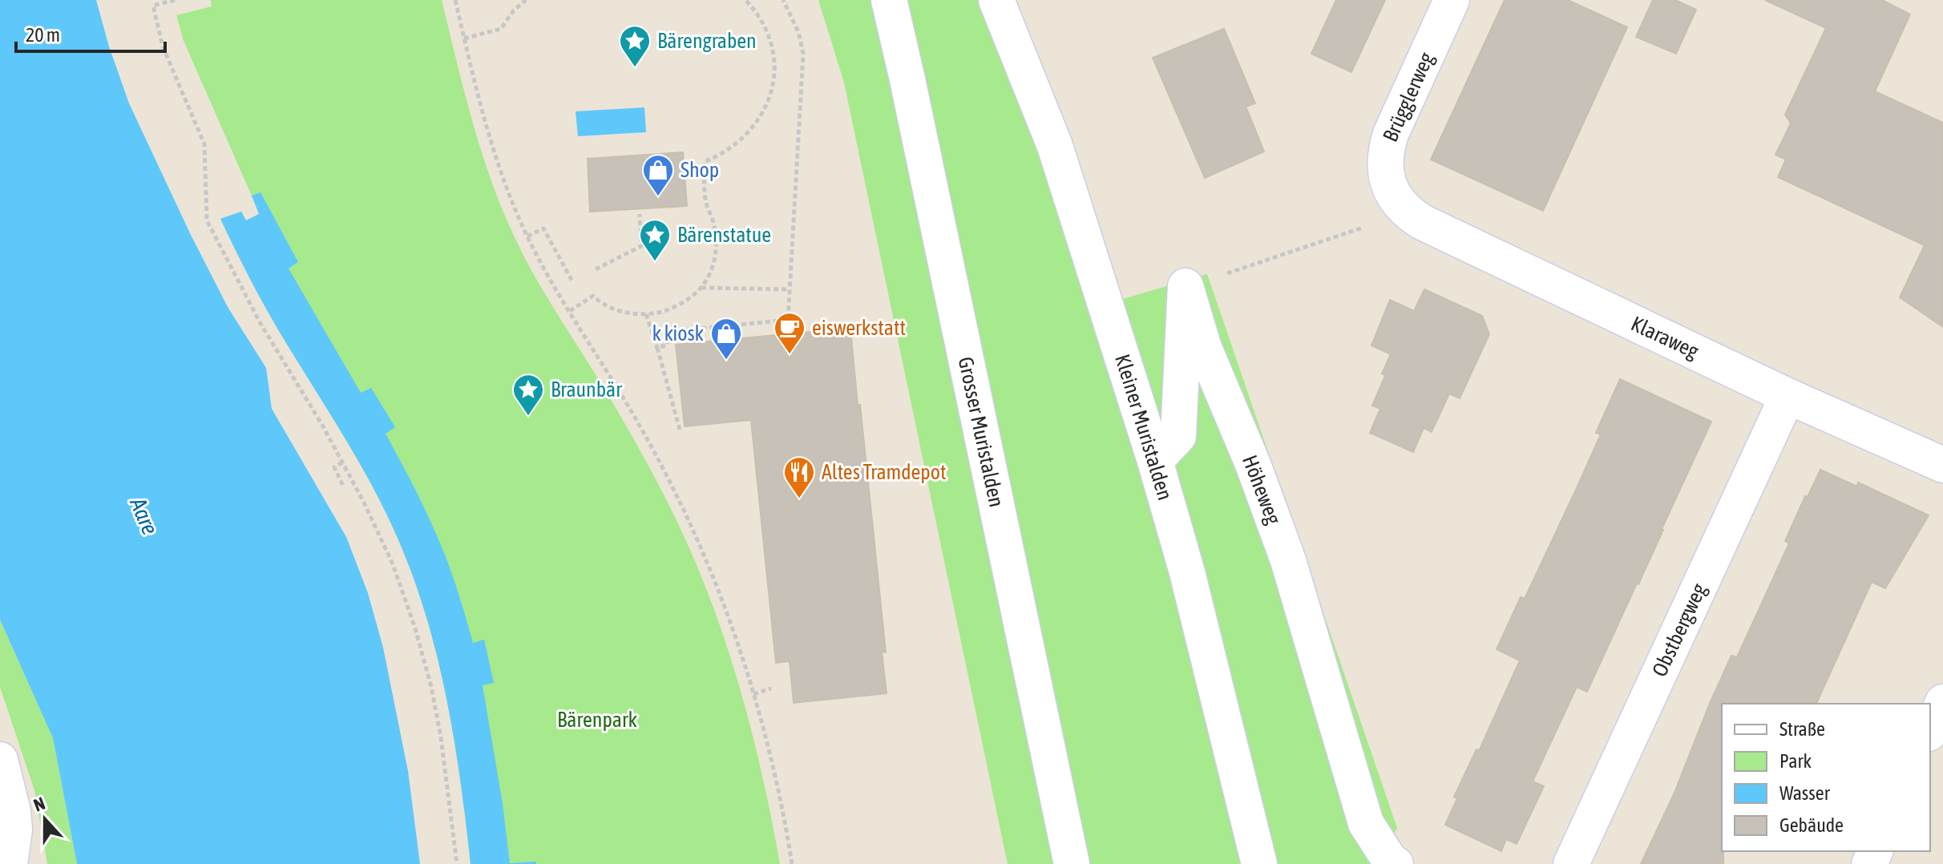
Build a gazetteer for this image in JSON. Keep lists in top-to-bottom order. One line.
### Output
{"streets":{"street":["Brügglerweg","Klaraweg","Kleiner Muristalden","Grosser Muristalden","Höheweg","Obstbergweg"]},"crossings":[["Brügglerweg","Klaraweg"],["Klaraweg","Obstbergweg"],["Kleiner Muristalden","Höheweg"]],"water":["Aare"],"parks":["Bärenpark"],"places":{"place":["Bärengraben","Bärenstatue","Braunbär"],"shop":["Shop","k kiosk"],"cafe":["eiswerkstatt"],"restaurant":["Altes Tramdepot"]},"legend":["Straße","Park","Wasser","Gebäude"],"scale_bar":"20 m","north":"top"}
